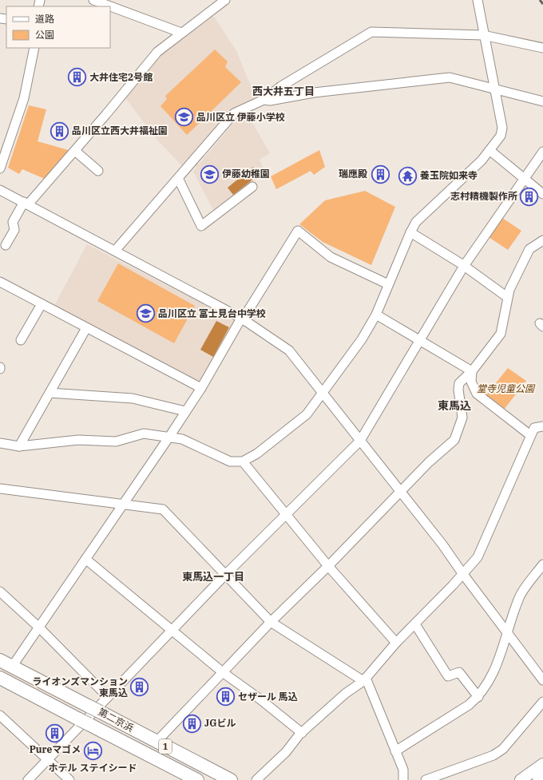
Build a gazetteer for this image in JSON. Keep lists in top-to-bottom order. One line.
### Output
{"streets":{"highway":["第二京浜","1"]},"districts":["西大井五丁目","東馬込","東馬込一丁目"],"parks":["堂寺児童公園"],"places":{"building":["大井住宅2号館","品川区立西大井福祉園","瑞應殿","志村精機製作所","ライオンズマンション 東馬込","セザール 馬込","JGビル","Pureマゴメ"],"school or university":["品川区立 伊藤小学校","伊藤幼稚園","品川区立 冨士見台中学校"],"temple":["養玉院如来寺"],"hotel":["ホテル ステイシード"]},"legend":["道路","公園"]}
